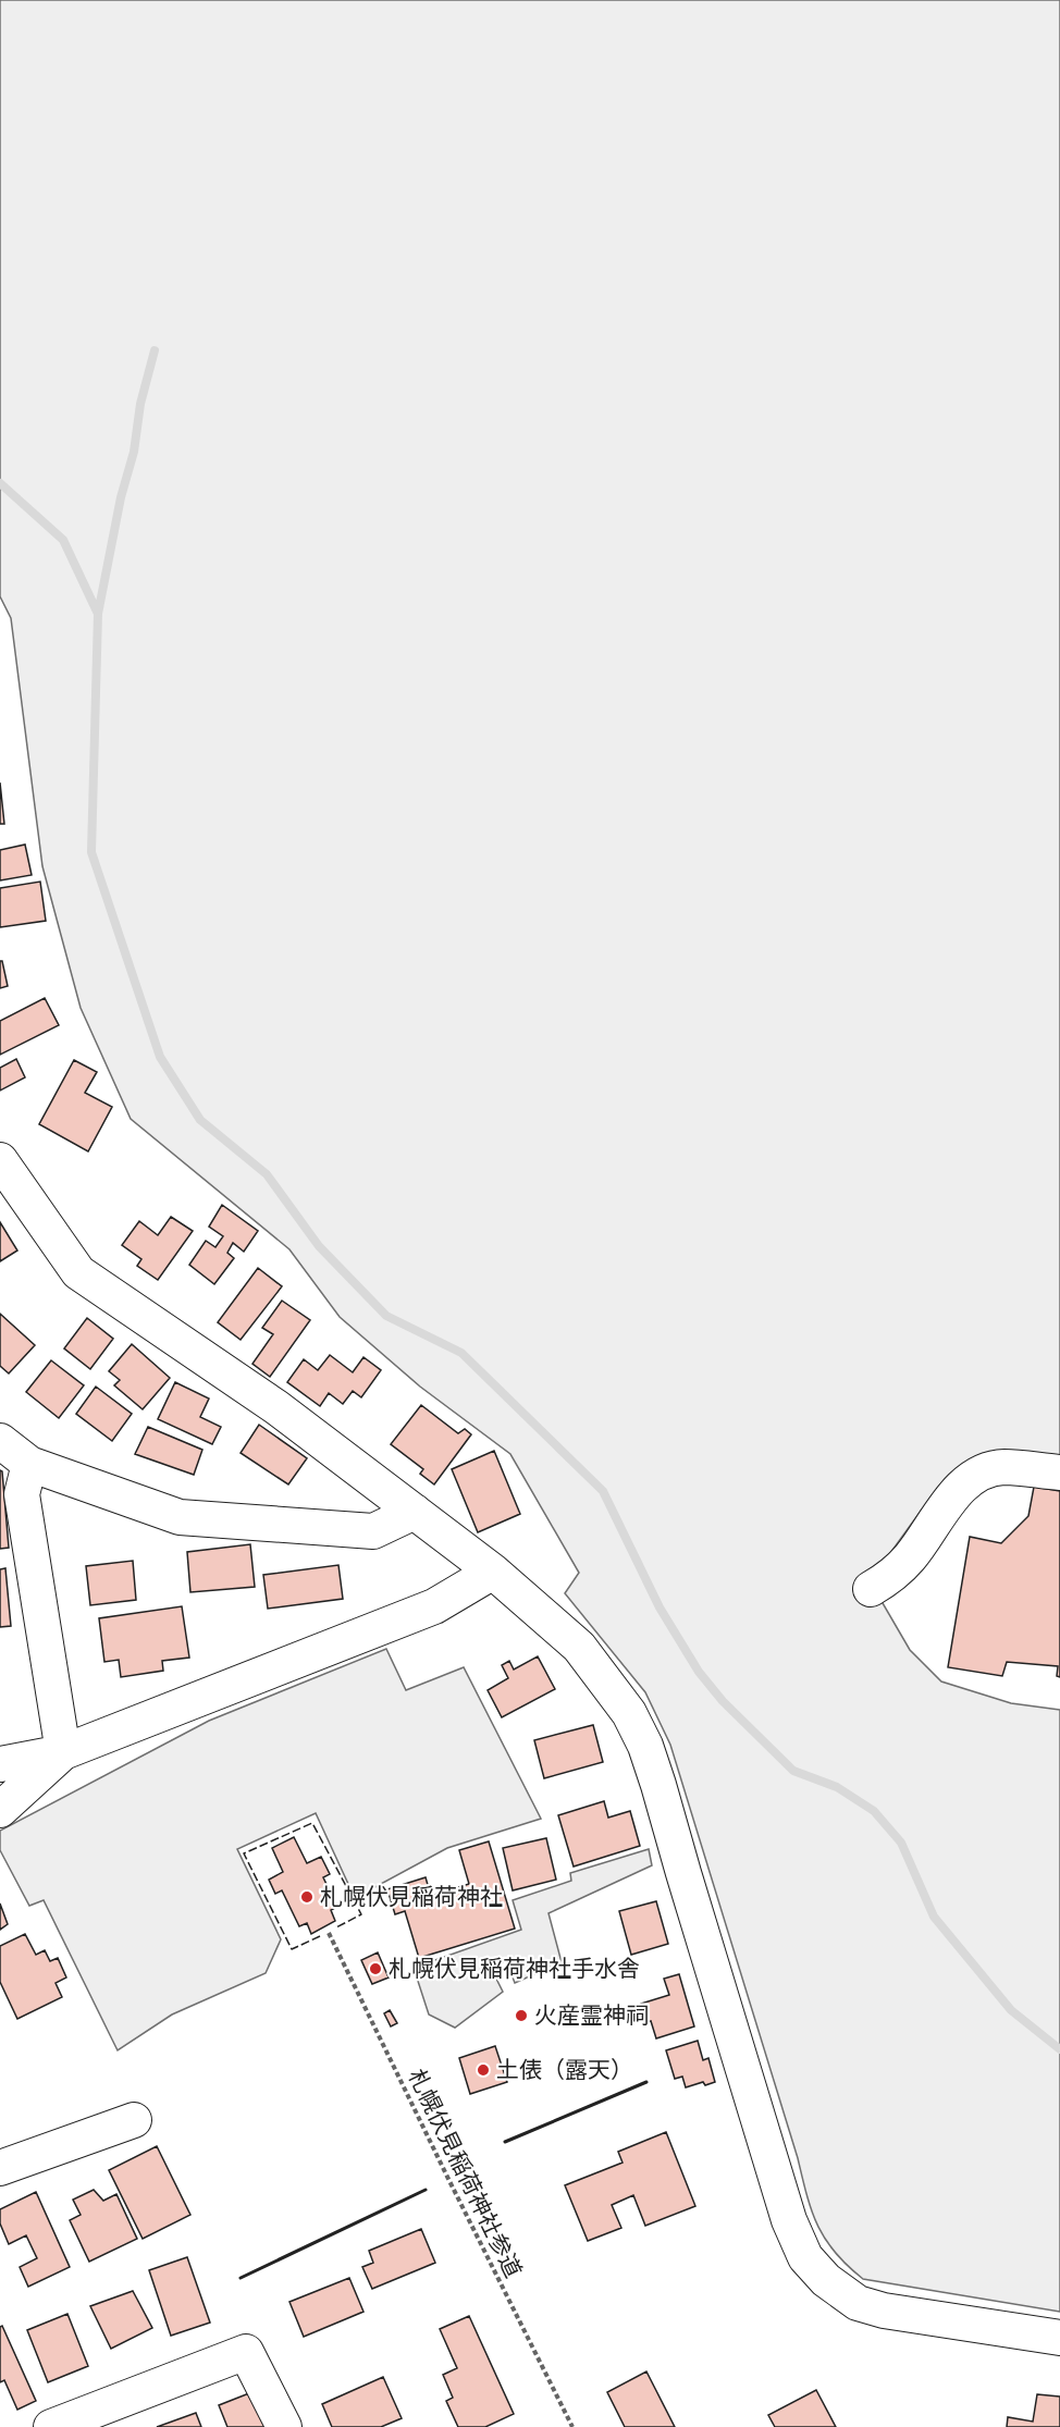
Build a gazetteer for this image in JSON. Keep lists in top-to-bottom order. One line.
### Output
{"streets":{"path":["札幌伏見稲荷神社参道"]},"places":["札幌伏見稲荷神社","札幌伏見稲荷神社手水舎","火産霊神祠","土俵（露天）"]}
